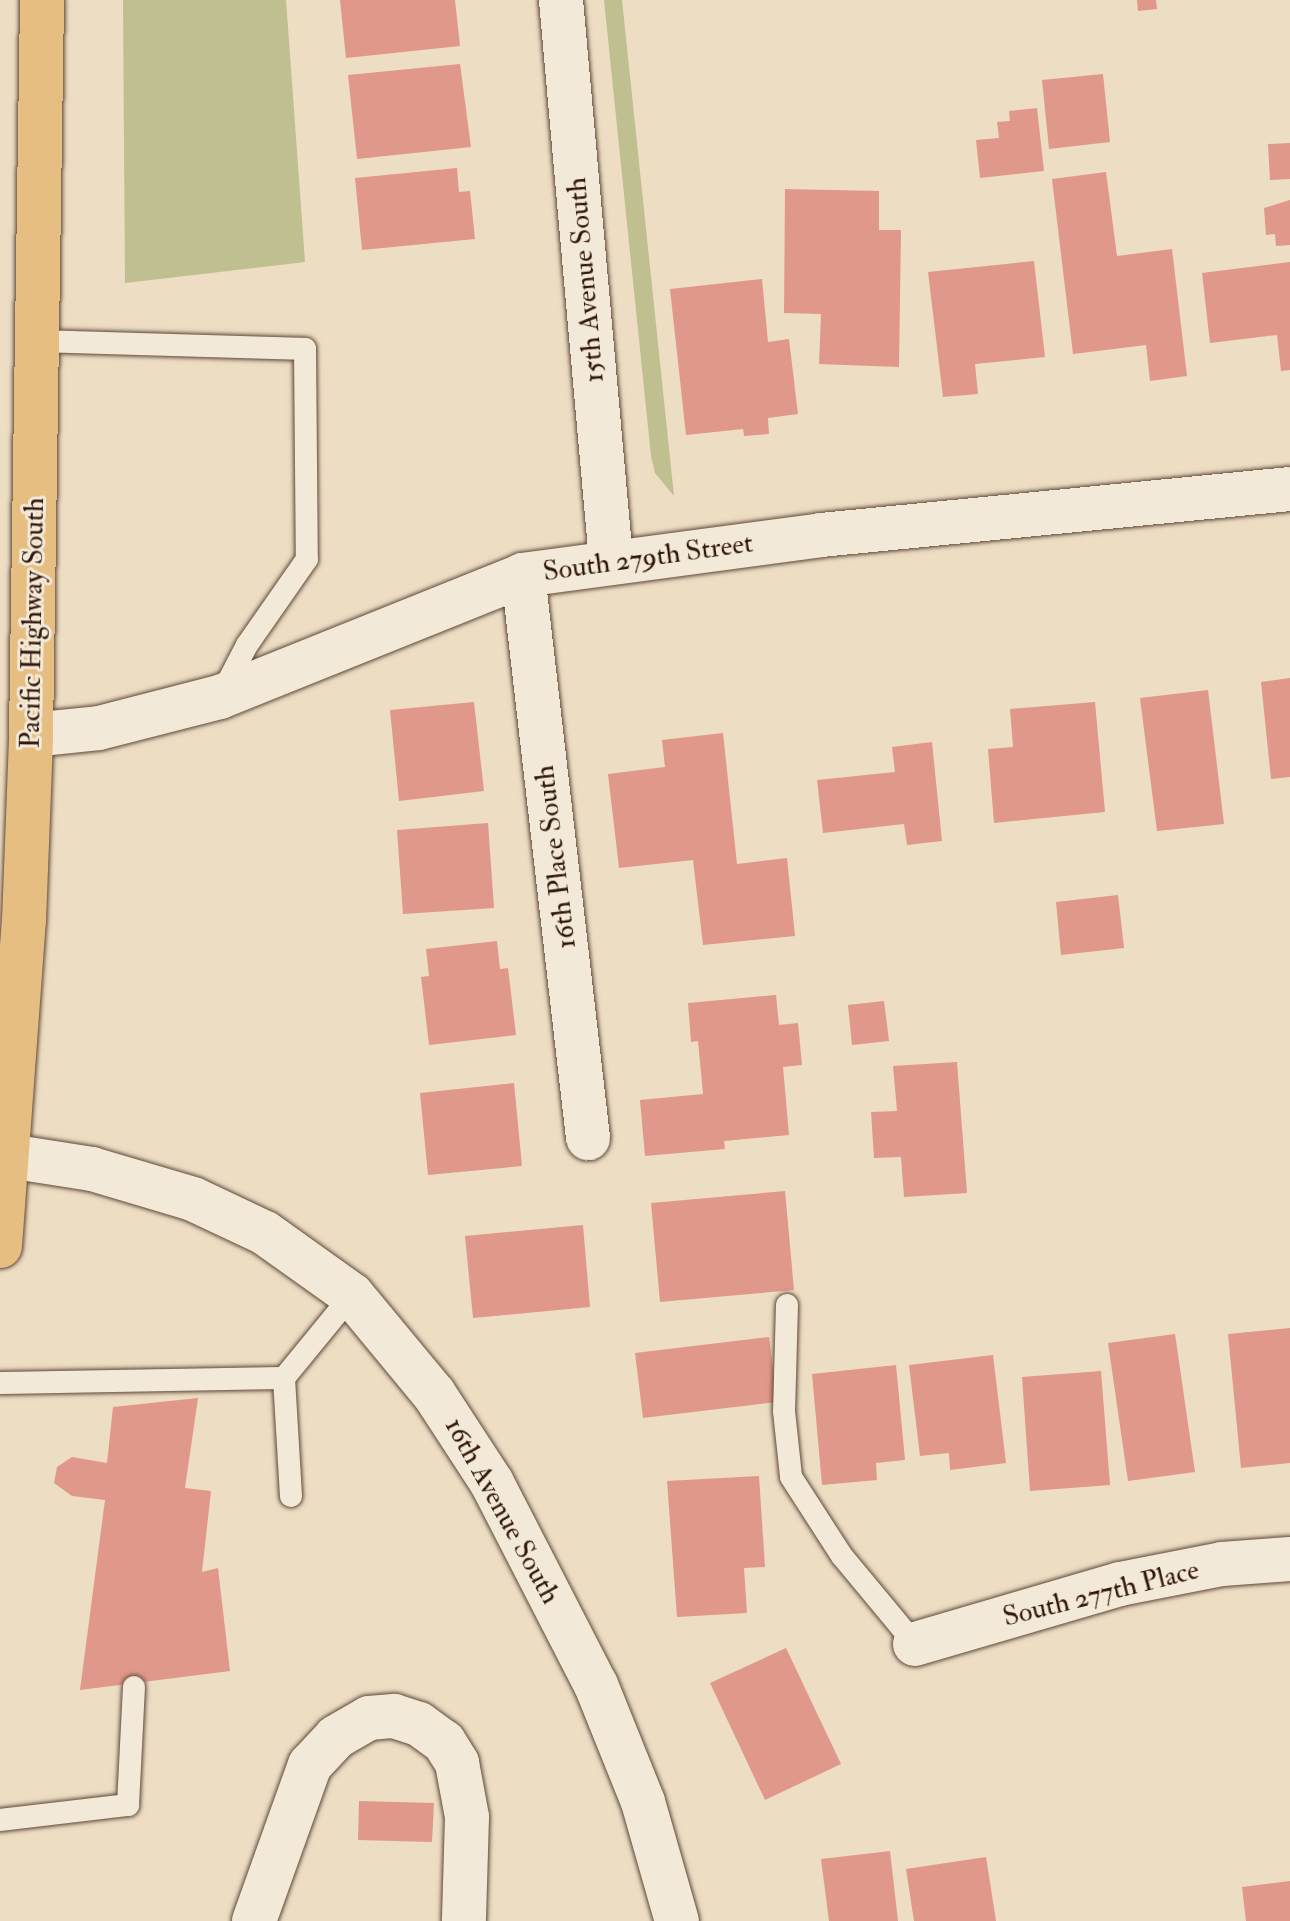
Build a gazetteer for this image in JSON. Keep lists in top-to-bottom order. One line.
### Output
{"streets":{"main road":["Pacific Highway South"],"street":["15th Avenue South","South 279th Street","16th Place South","16th Avenue South","South 277th Place"]},"crossings":[["15th Avenue South","South 279th Street"],["South 279th Street","Pacific Highway South"],["South 279th Street","16th Place South"],["Pacific Highway South","16th Avenue South"]]}
